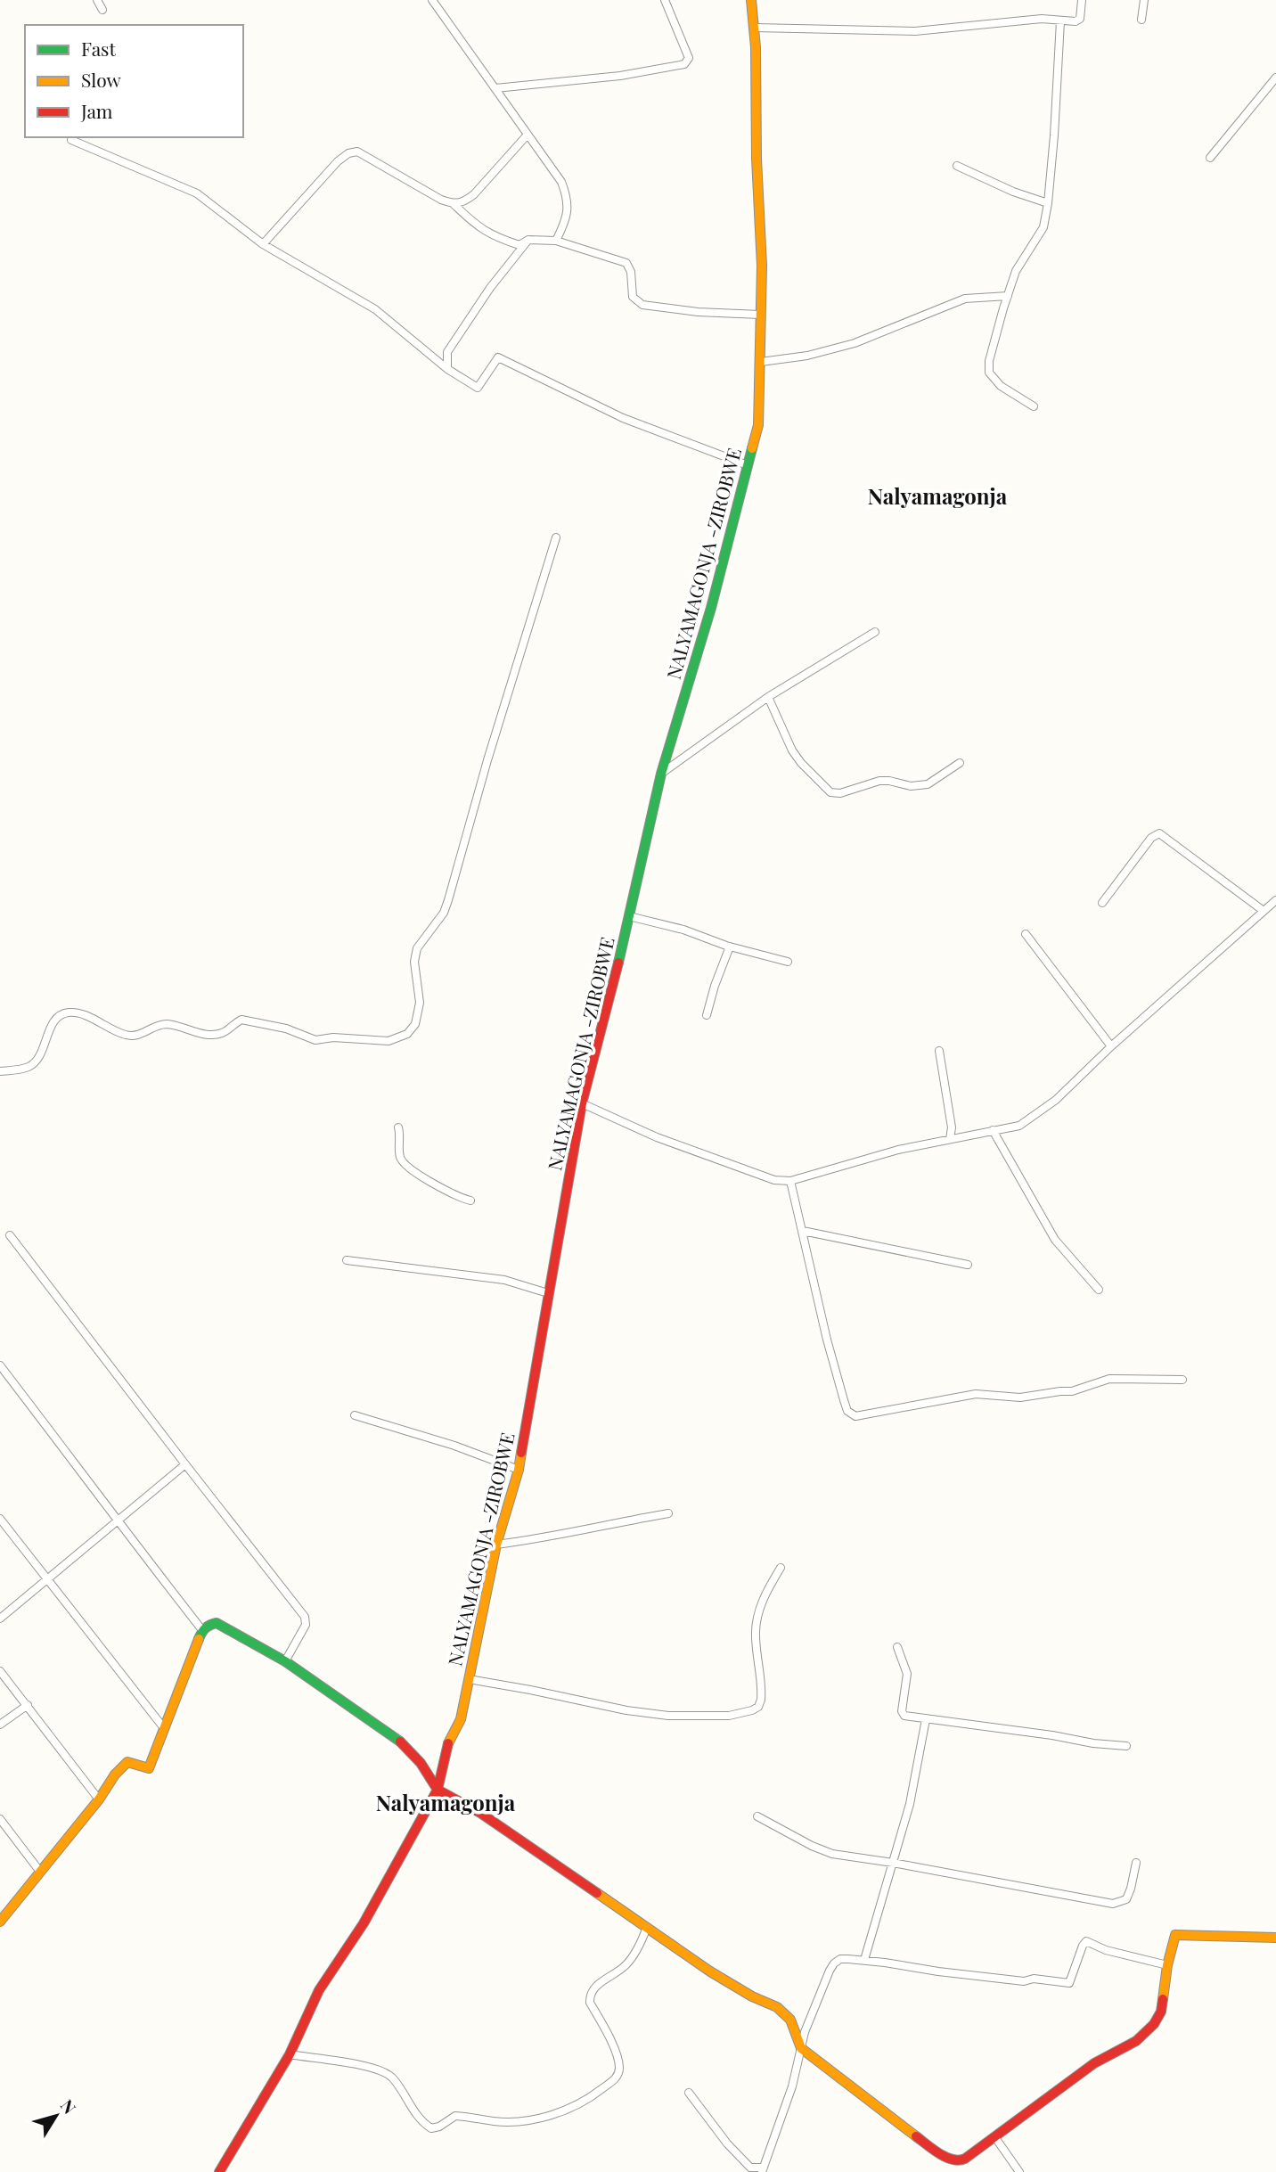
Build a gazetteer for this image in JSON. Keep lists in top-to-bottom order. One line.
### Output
{"streets":{"street":["NALYAMAGONJA -ZIROBWE"]},"districts":["Nalyamagonja","Nalyamagonja"],"legend":["Fast","Slow","Jam"],"north":"top right"}
